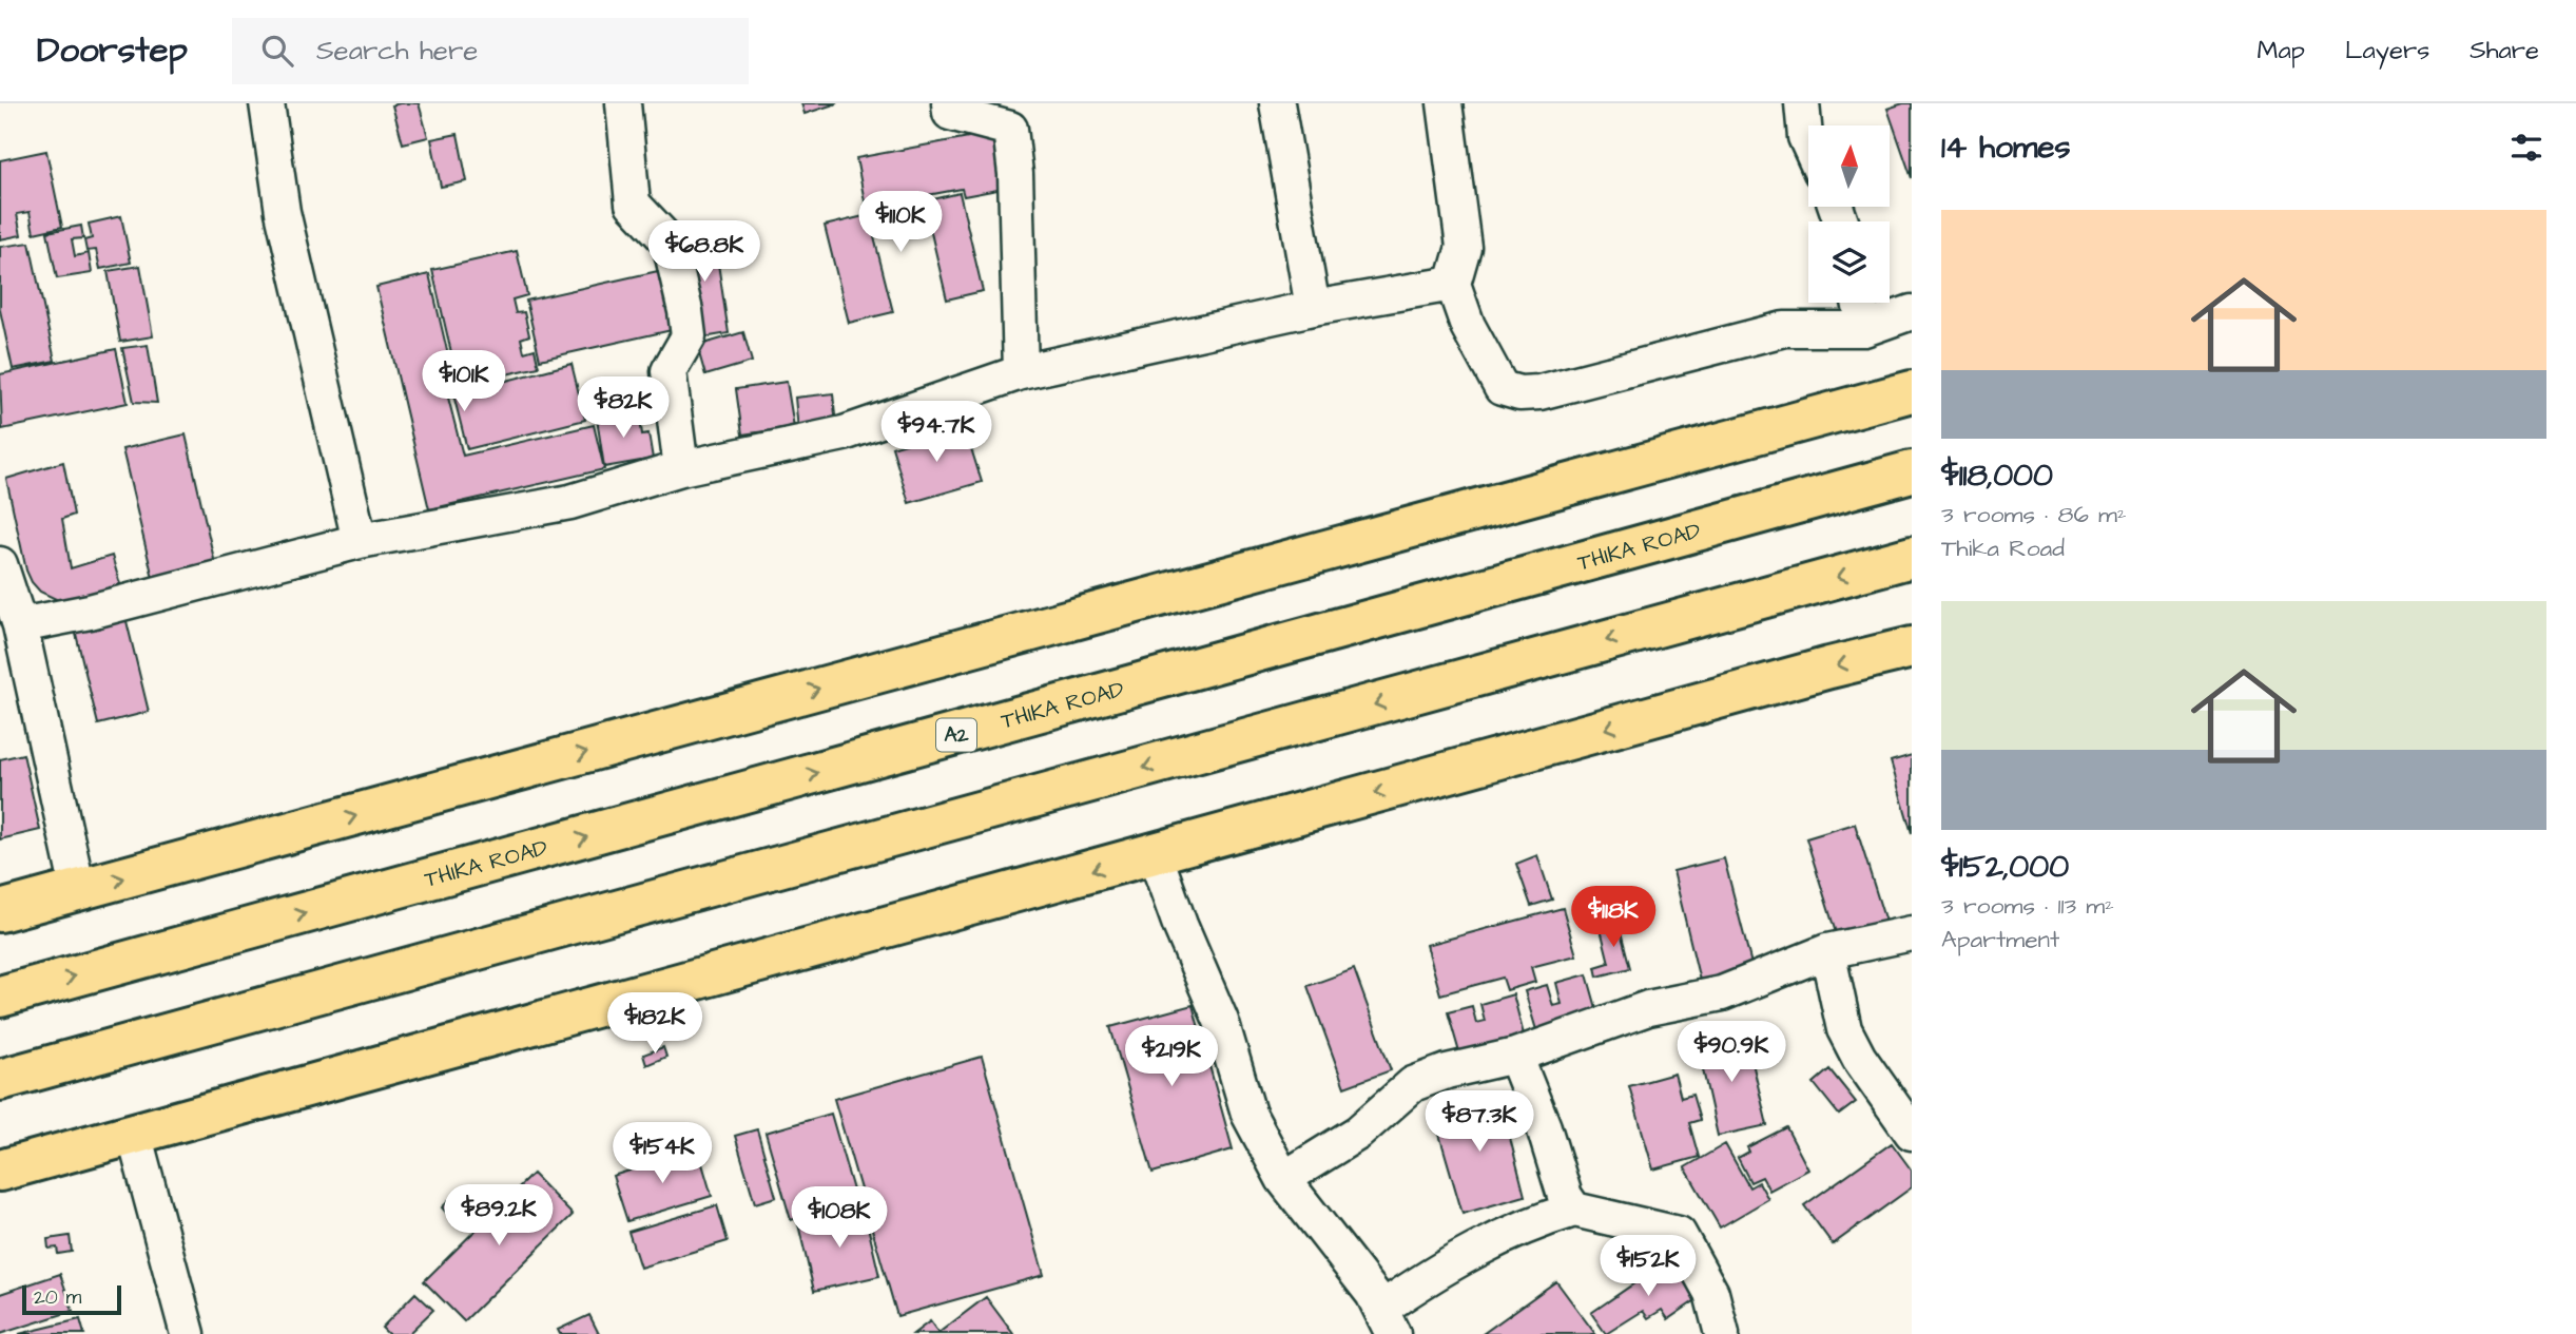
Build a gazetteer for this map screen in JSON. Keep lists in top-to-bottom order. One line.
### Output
{"streets":{"main road":["THIKA ROAD","A2"]},"scale_bar":"20 m","north":"top","page":{"header":"Doorstep","search":"Search here","nav":["Map","Layers","Share"],"heading":"14 homes","price":["$110K","$68.8K","$101K","$82K","$94.7K","$118K","$182K","$90.9K","$219K","$87.3K","$154K","$89.2K","$108K","$152K"],"list":[{"name":"$118,000","note":"3 rooms · 86 m² · Thika Road"},{"name":"$152,000","note":"3 rooms · 113 m² · Apartment"}],"scale":"20 m"}}
